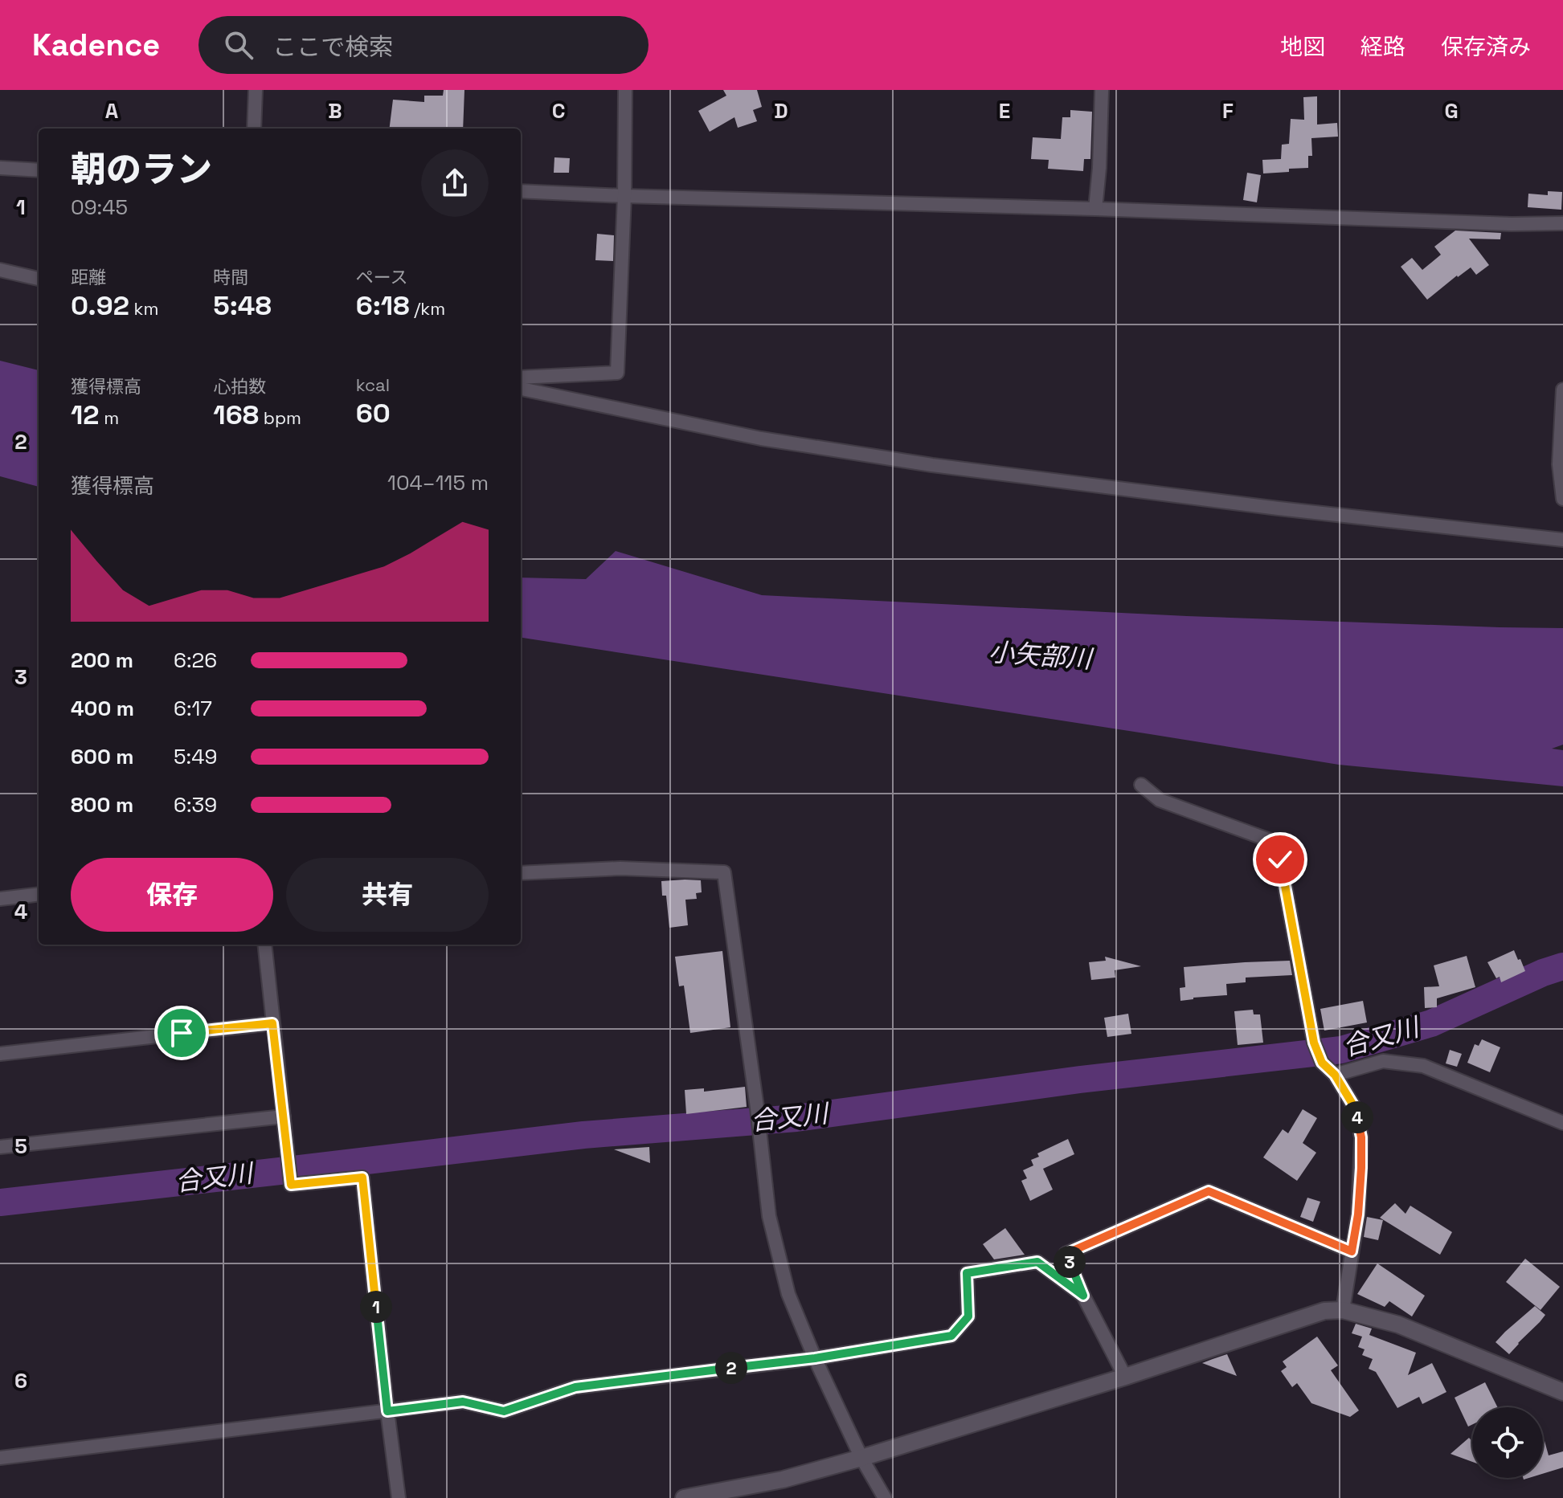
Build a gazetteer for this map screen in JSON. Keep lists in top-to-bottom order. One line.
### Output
{"water":["小矢部川","合又川"],"page":{"header":"Kadence","search":"ここで検索","nav":["地図","経路","保存済み"],"heading":["朝のラン","09:45"],"stats":[["距離","0.92 km"],["時間","5:48"],["ペース","6:18 /km"],["獲得標高","12 m"],["心拍数","168 bpm"],["kcal","60"]],"chart":["獲得標高","104–115 m"],"list":[{"name":"200 m","note":"6:26"},{"name":"400 m","note":"6:17"},{"name":"600 m","note":"5:49"},{"name":"800 m","note":"6:39"}],"buttons":["保存","共有"],"pins":["4","3","1","2"]},"grid":{"columns":["A","B","C","D","E","F","G"],"rows":["1","2","3","4","5","6"]}}
